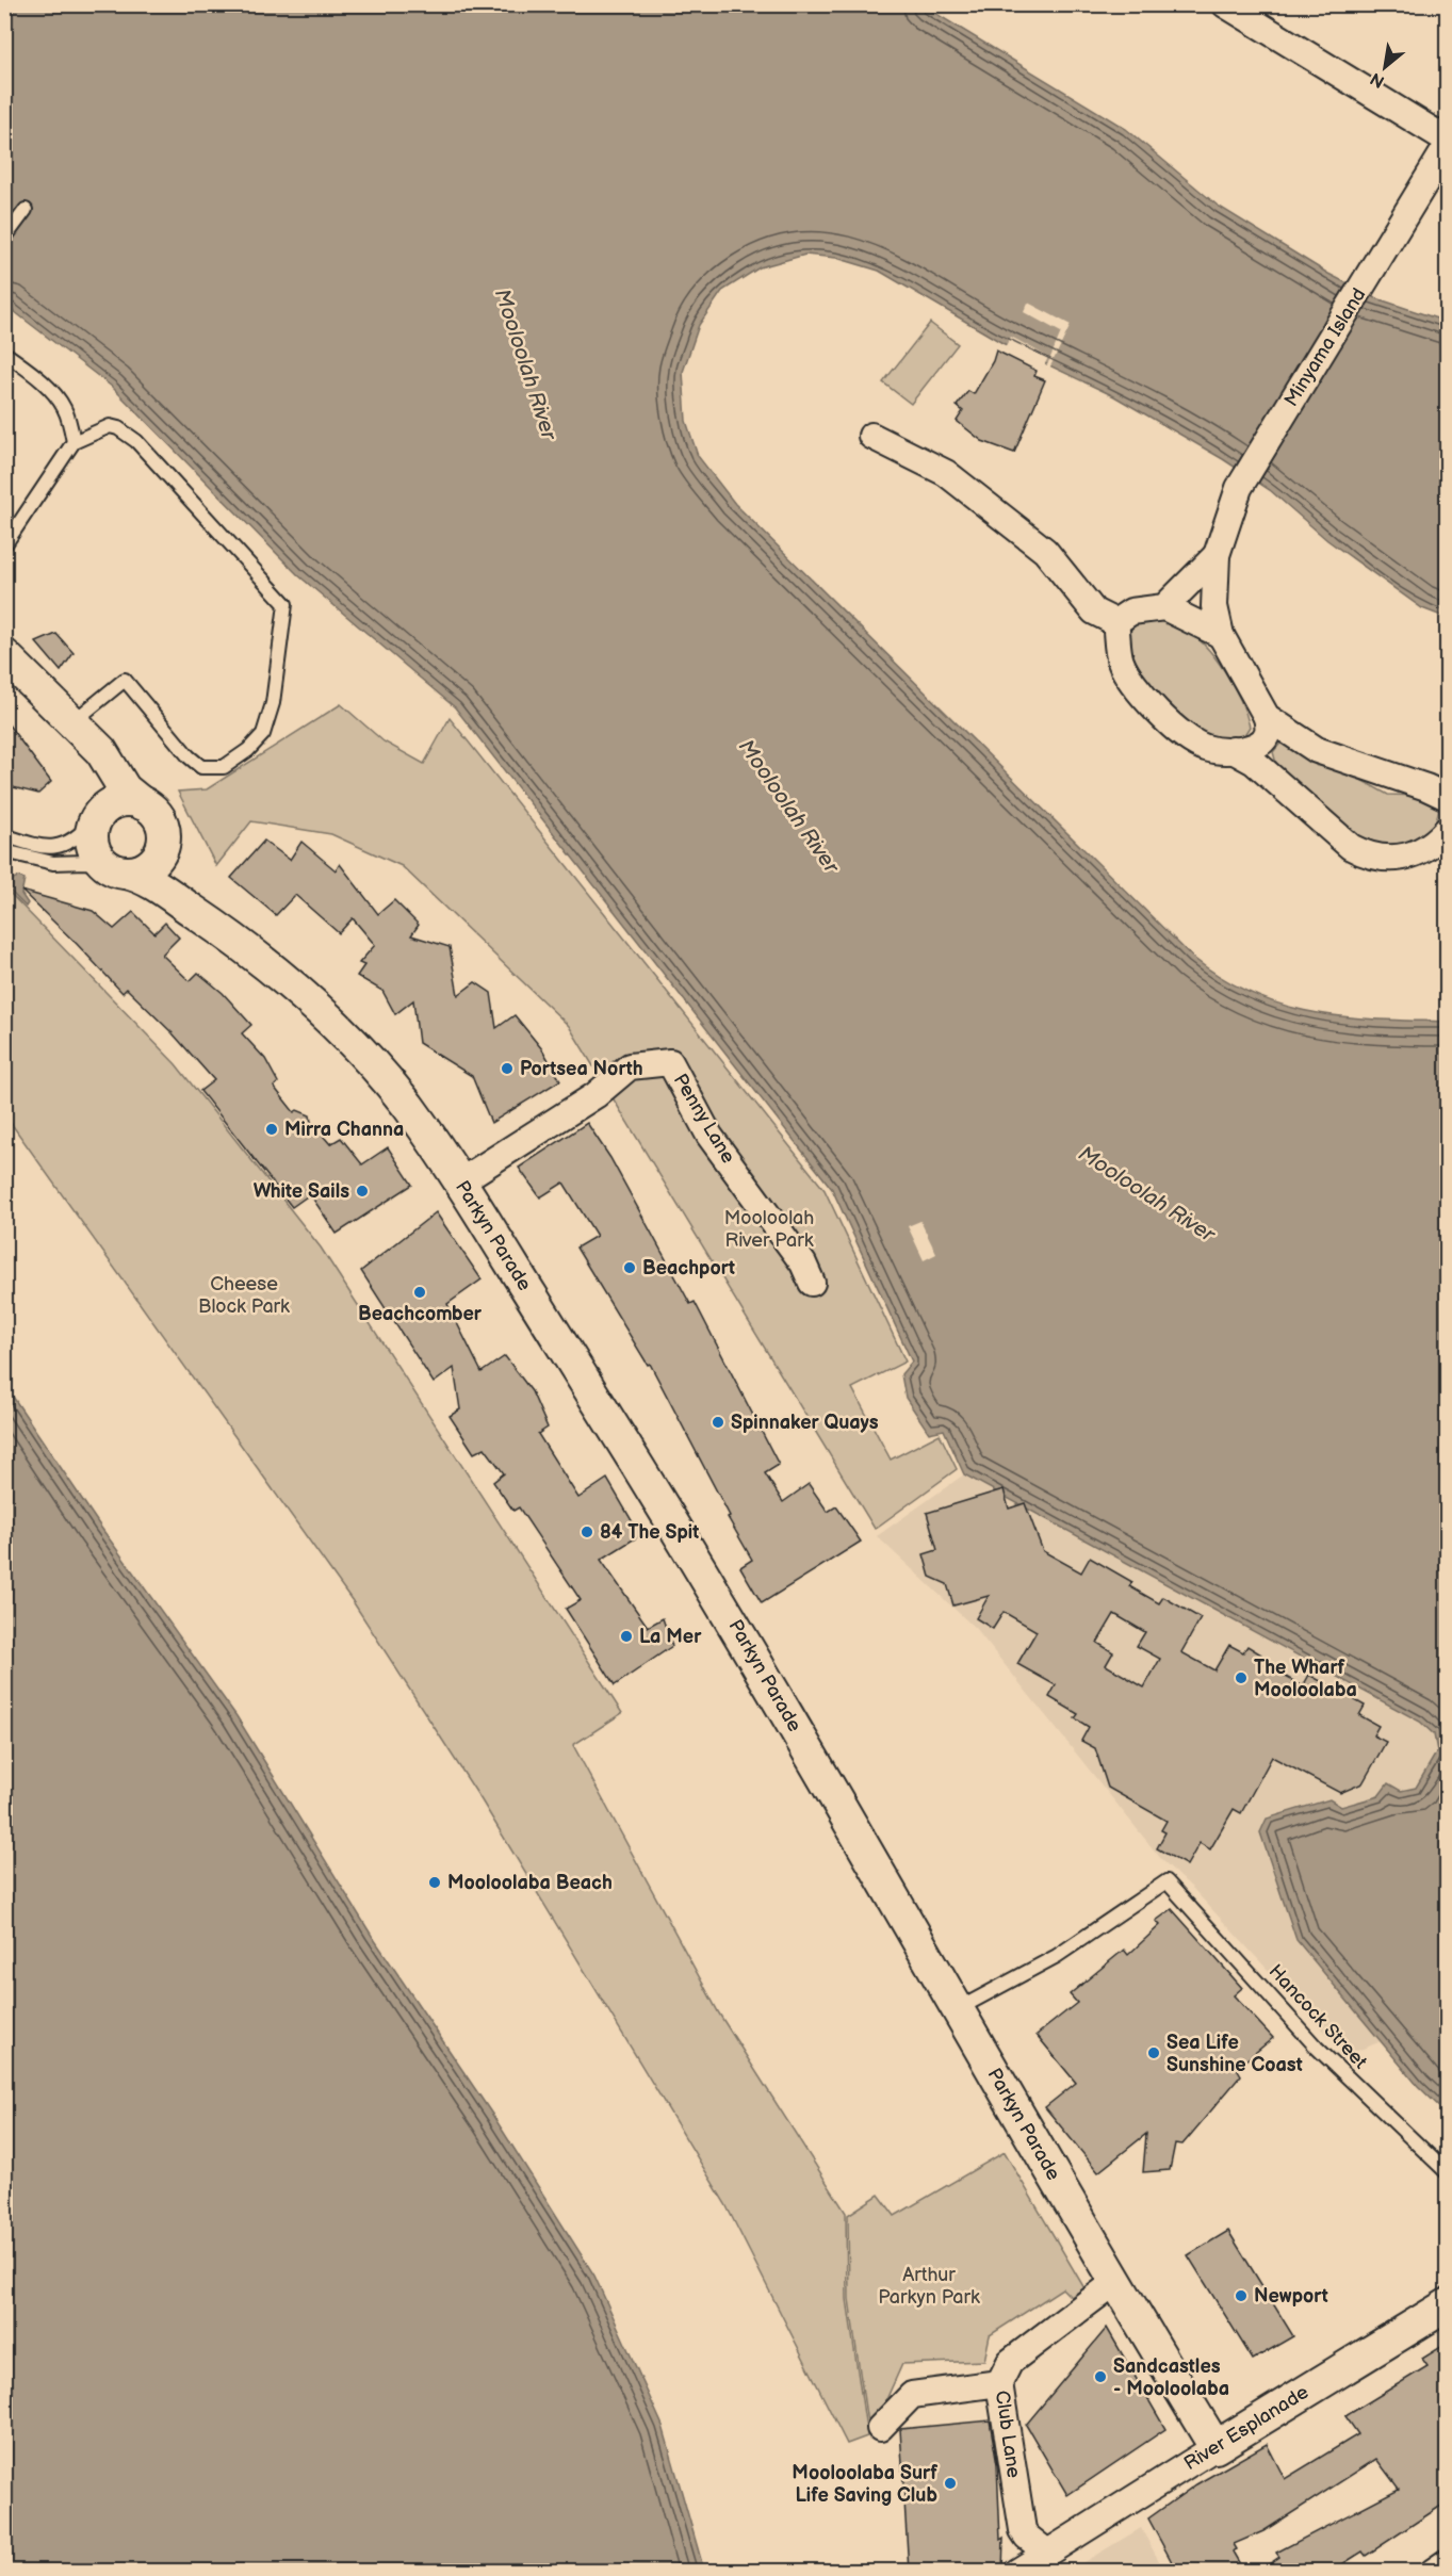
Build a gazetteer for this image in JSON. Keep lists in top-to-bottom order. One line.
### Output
{"streets":{"street":["Minyama Island","Penny Lane","Parkyn Parade","River Esplanade","Club Lane"],"lane":["Hancock Street"]},"crossings":[["Penny Lane","Parkyn Parade"],["Parkyn Parade","Hancock Street"],["Parkyn Parade","River Esplanade"],["Parkyn Parade","Club Lane"],["River Esplanade","Club Lane"]],"water":["Mooloolah River"],"parks":["Mooloolah River Park","Cheese Block Park","Arthur Parkyn Park"],"places":["Portsea North","Mirra Channa","White Sails","Beachport","Beachcomber","Spinnaker Quays","84 The Spit","La Mer","The Wharf Mooloolaba","Mooloolaba Beach","Sea Life Sunshine Coast","Newport","Sandcastles - Mooloolaba","Mooloolaba Surf Life Saving Club"],"north":"bottom left"}
